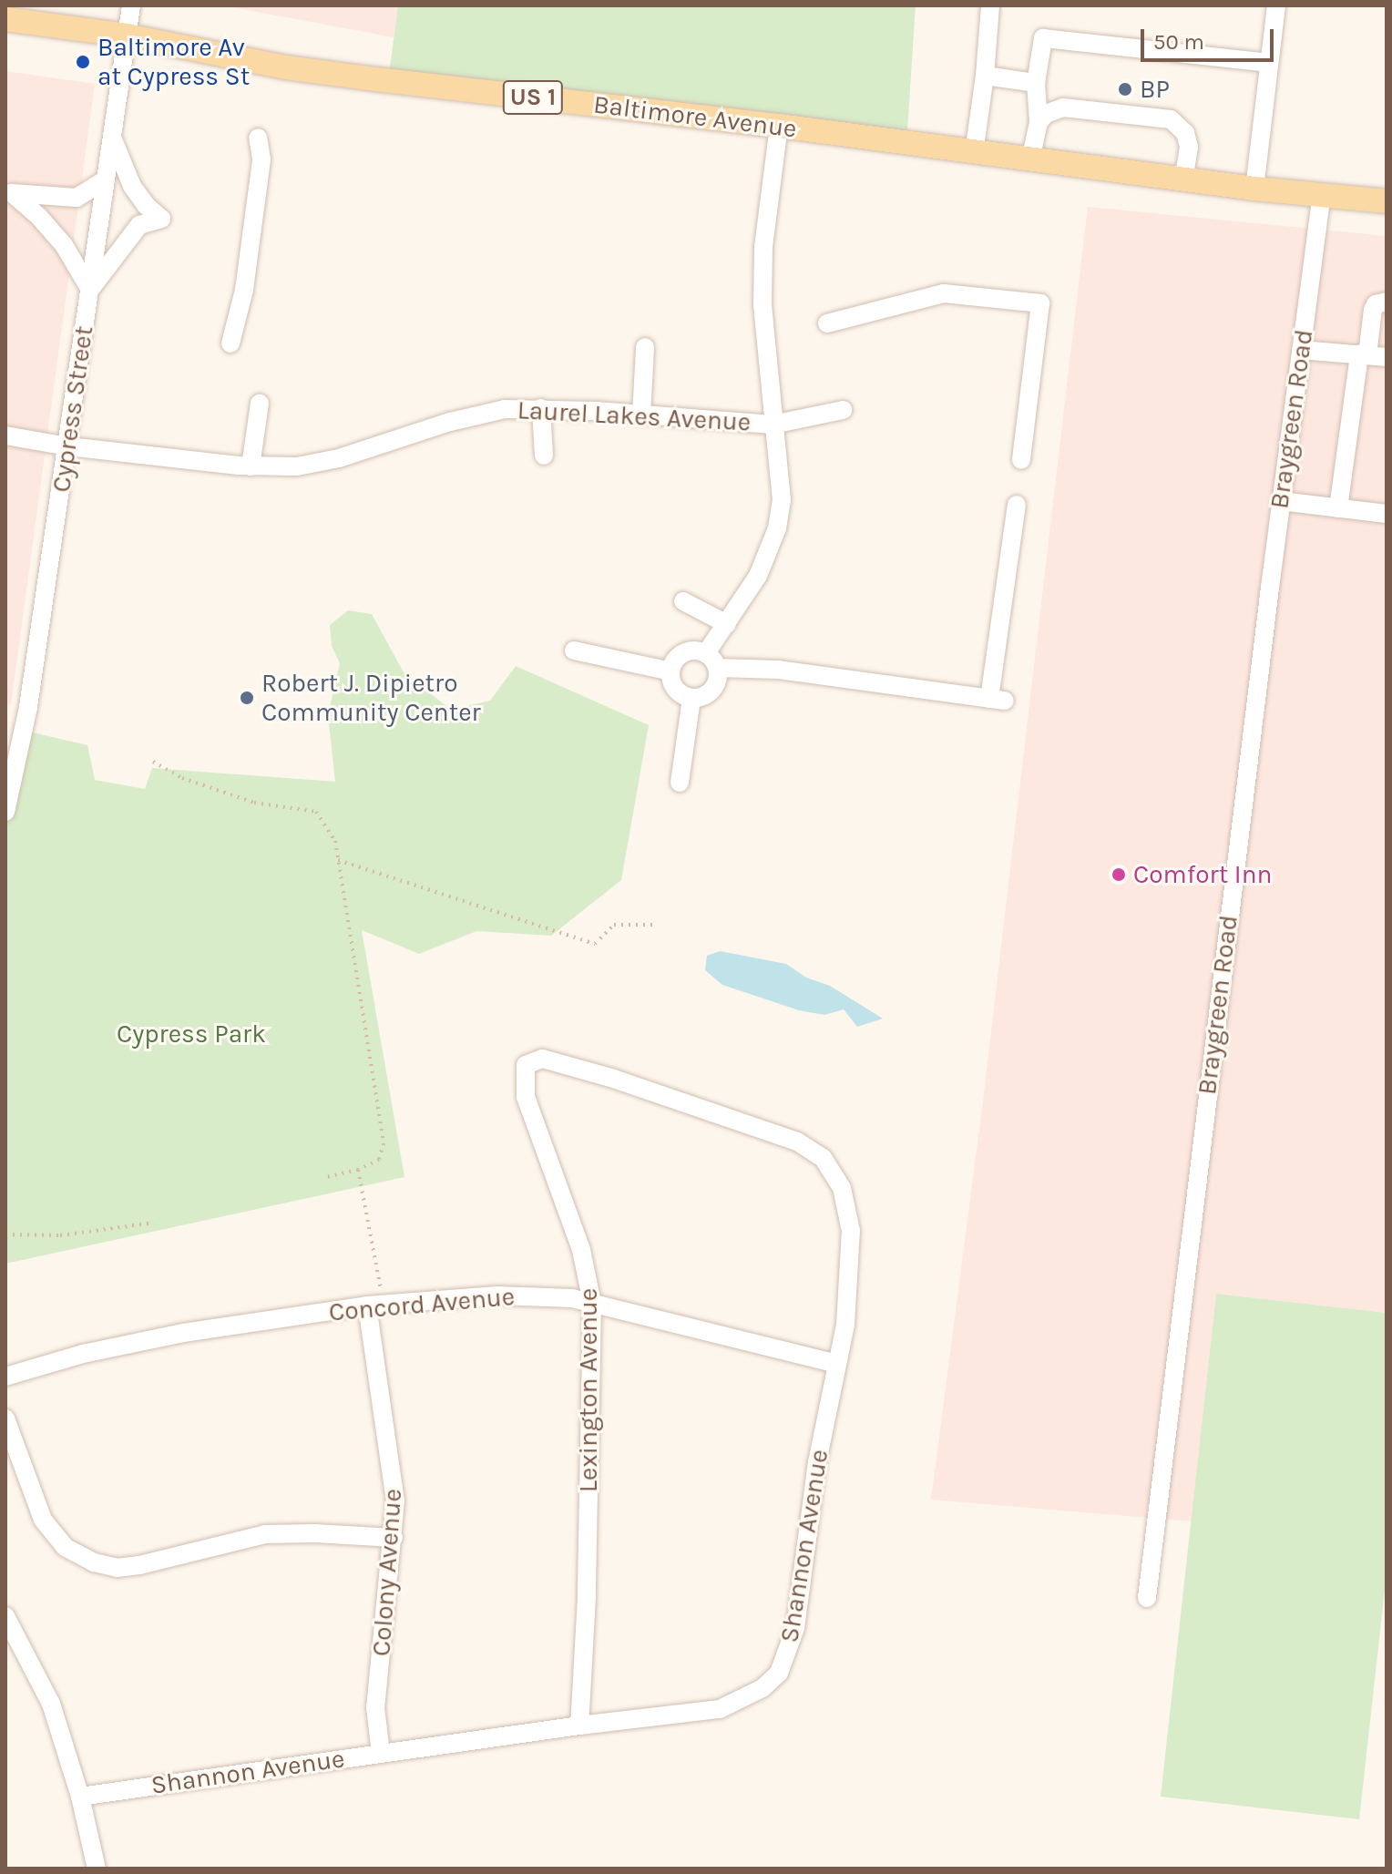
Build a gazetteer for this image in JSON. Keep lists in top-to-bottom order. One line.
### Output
{"streets":{"main road":["US 1","Baltimore Avenue"],"street":["Cypress Street","Laurel Lakes Avenue","Braygreen Road","Concord Avenue","Lexington Avenue","Shannon Avenue","Colony Avenue"]},"crossings":[["Baltimore Avenue","Cypress Street"],["Baltimore Avenue","Braygreen Road"],["Cypress Street","Laurel Lakes Avenue"],["Concord Avenue","Lexington Avenue"],["Concord Avenue","Shannon Avenue"],["Concord Avenue","Colony Avenue"],["Lexington Avenue","Shannon Avenue"],["Shannon Avenue","Colony Avenue"]],"parks":["Cypress Park"],"places":["Baltimore Av at Cypress St","BP","Robert J. Dipietro Community Center","Comfort Inn"],"scale_bar":"50 m"}
